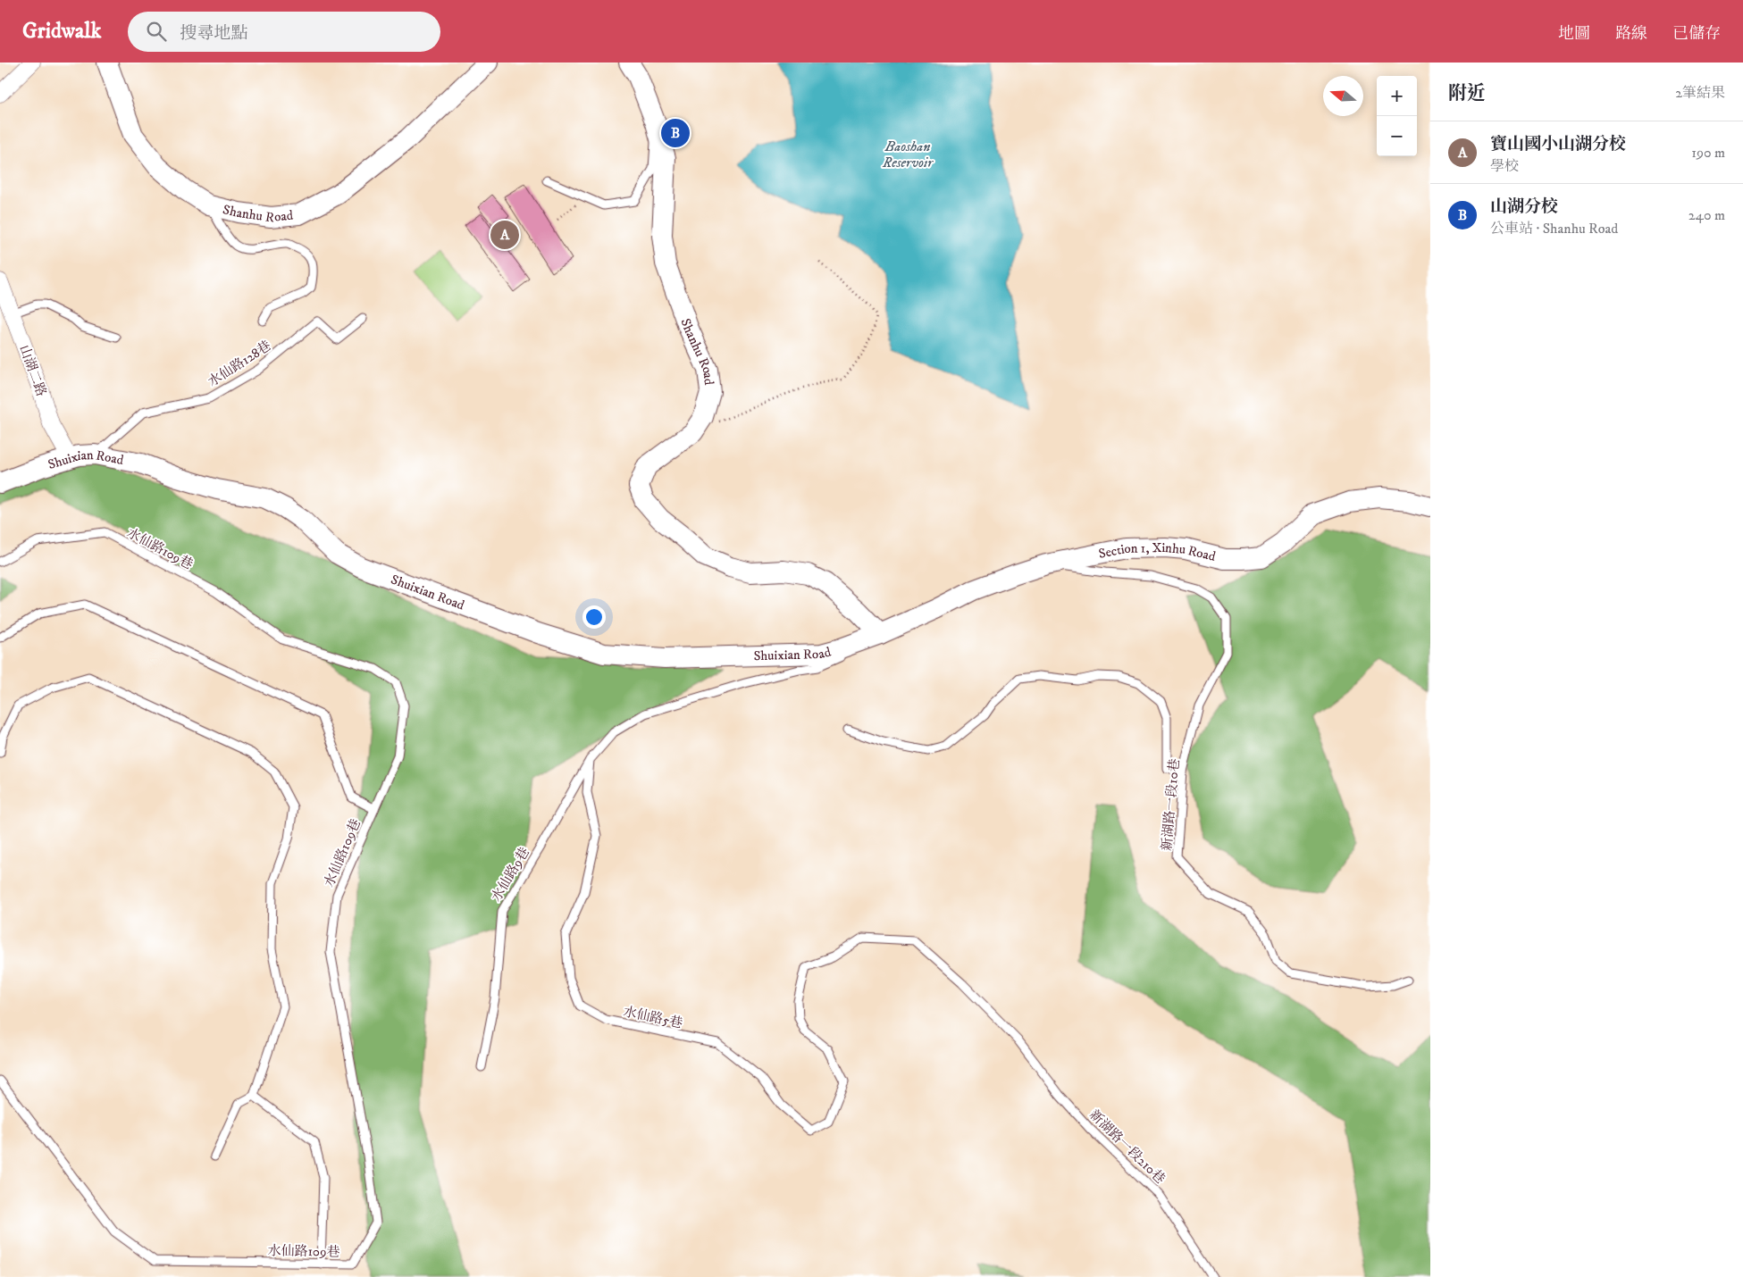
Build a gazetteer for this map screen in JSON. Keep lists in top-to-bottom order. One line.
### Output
{"streets":{"street":["Shanhu Road","山湖二路","Shuixian Road","Section 1, Xinhu Road"],"lane":["水仙路128巷","水仙路109巷","新湖路一段10巷","水仙路9巷","水仙路5巷","新湖路一段210巷"]},"crossings":[["Shanhu Road","Shuixian Road"],["Shanhu Road","Section 1, Xinhu Road"],["水仙路128巷","Shuixian Road"],["山湖二路","Shuixian Road"],["Shuixian Road","Section 1, Xinhu Road"],["Section 1, Xinhu Road","新湖路一段10巷"],["水仙路9巷","水仙路5巷"],["水仙路5巷","新湖路一段210巷"]],"water":["Baoshan Reservoir"],"north":"left","page":{"header":"Gridwalk","search":"搜尋地點","nav":["地圖","路線","已儲存"],"heading":["附近","2筆結果"],"map_buttons":["+","−"],"pins":["B","A"],"list":[{"mark":"A","name":"寶山國小山湖分校","note":"學校","value":"190 m"},{"mark":"B","name":"山湖分校","note":"公車站 · Shanhu Road","value":"240 m"}]}}
